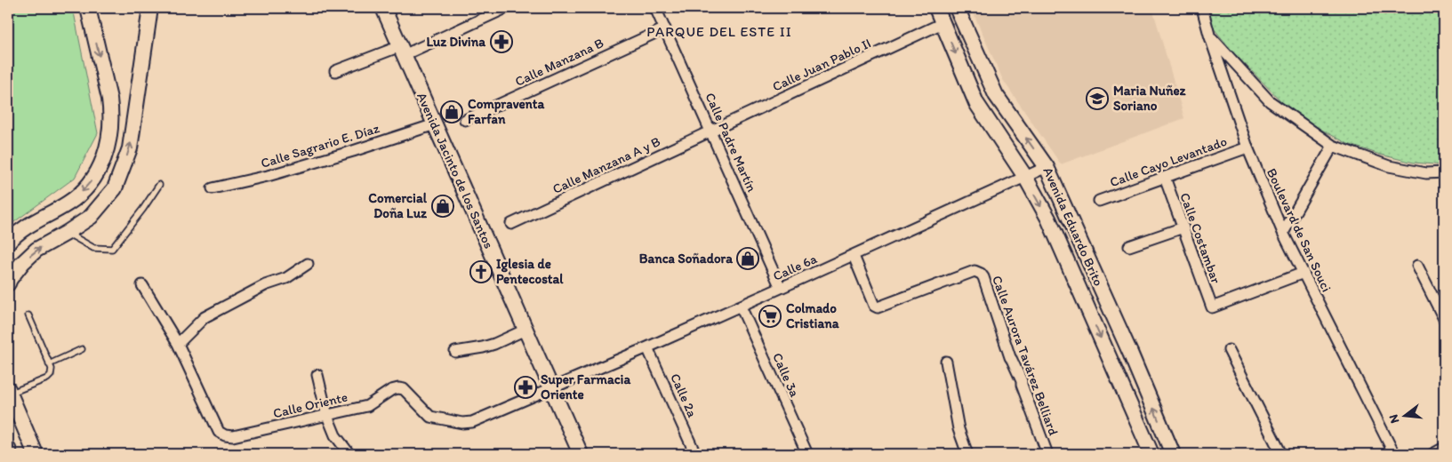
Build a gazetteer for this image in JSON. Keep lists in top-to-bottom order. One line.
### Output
{"streets":{"street":["Calle Manzana B","Calle Juan Pablo II","Calle Padre Martín","Calle Sagrario E. Díaz","Calle Cayo Levantado","Calle Manzana A y B","Avenida Jacinto de los Santos","Avenida Eduardo Brito","Boulevard de San Souci","Calle Costambar","Calle 6a","Calle Aurora Tavárez Belliard","Calle 3a","Calle 2a","Calle Oriente"]},"crossings":[["Calle Manzana B","Calle Padre Martín"],["Calle Juan Pablo II","Calle Padre Martín"],["Calle Juan Pablo II","Calle Manzana A y B"],["Calle Juan Pablo II","Avenida Eduardo Brito"],["Calle Padre Martín","Calle Manzana A y B"],["Calle Padre Martín","Calle 6a"],["Calle Sagrario E. Díaz","Avenida Jacinto de los Santos"],["Calle Cayo Levantado","Boulevard de San Souci"],["Calle Cayo Levantado","Calle Costambar"],["Avenida Jacinto de los Santos","Calle 6a"],["Avenida Jacinto de los Santos","Calle Oriente"],["Avenida Eduardo Brito","Calle 6a"],["Boulevard de San Souci","Calle Costambar"],["Calle 6a","Calle Aurora Tavárez Belliard"],["Calle 6a","Calle 3a"],["Calle 6a","Calle 2a"],["Calle 6a","Calle Oriente"]],"districts":["PARQUE DEL ESTE II"],"places":{"pharmacy":["Luz Divina","Super Farmacia Oriente"],"school or university":["Maria Nuñez Soriano"],"shop":["Compraventa Farfan","Comercial Doña Luz","Banca Soñadora"],"church":["Iglesia de Pentecostal"],"supermarket":["Colmado Cristiana"]},"north":"left"}
